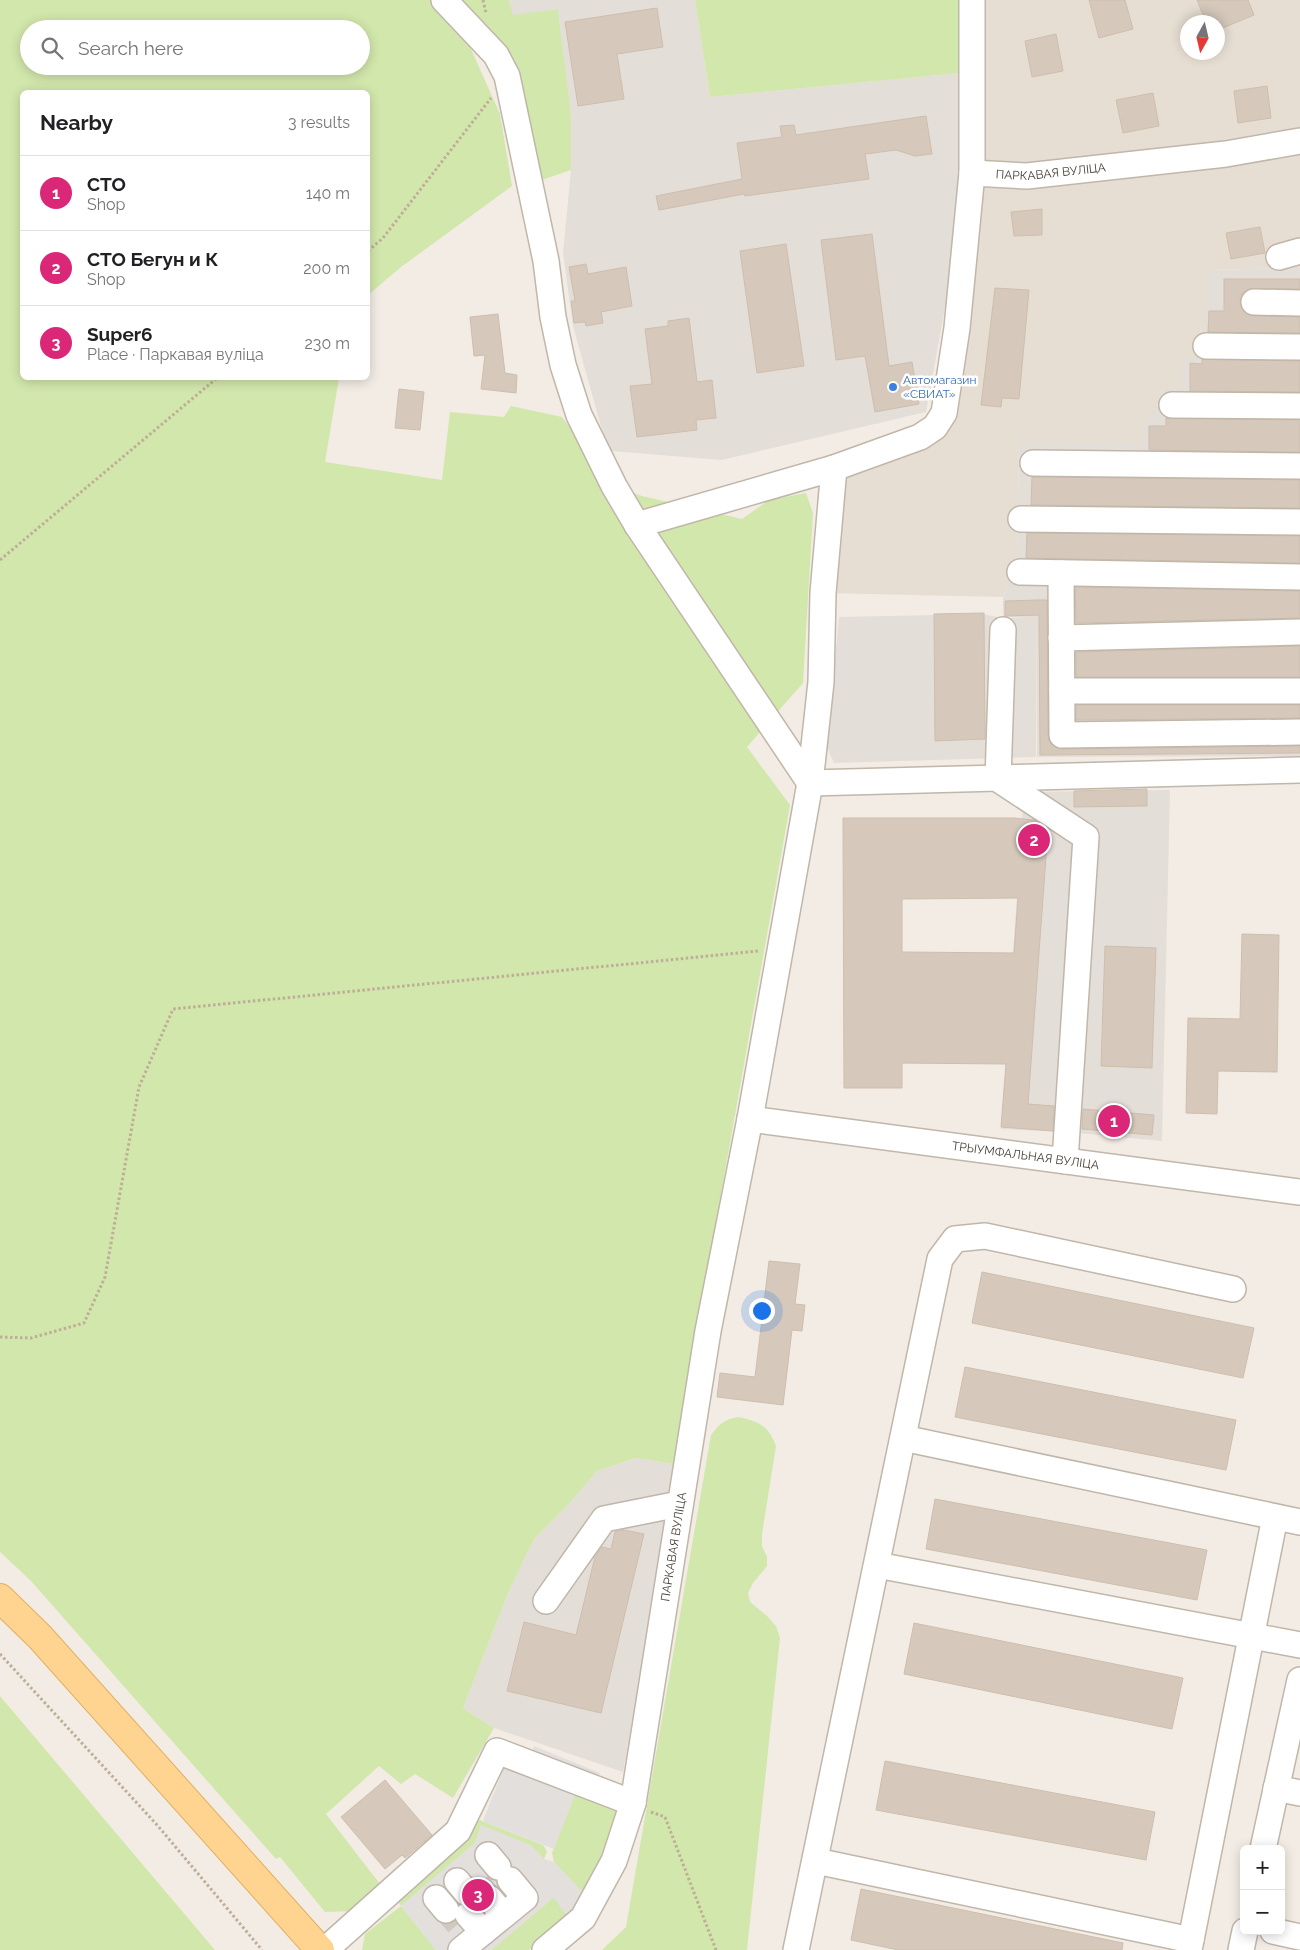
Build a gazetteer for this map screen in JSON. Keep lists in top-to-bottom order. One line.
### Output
{"streets":{"street":["ПАРКАВАЯ ВУЛІЦА","ТРЫУМФАЛЬНАЯ ВУЛІЦА"]},"crossings":[["ПАРКАВАЯ ВУЛІЦА","ТРЫУМФАЛЬНАЯ ВУЛІЦА"]],"places":["Автомагазин «СВИАТ»"],"north":"bottom","page":{"search":"Search here","heading":["Nearby","3 results"],"list":[{"mark":"1","name":"СТО","note":"Shop","value":"140 m"},{"mark":"2","name":"СТО Бегун и К","note":"Shop","value":"200 m"},{"mark":"3","name":"Super6","note":"Place · Паркавая вуліца","value":"230 m"}],"pins":["2","1","3"],"map_buttons":["+","−"]}}
